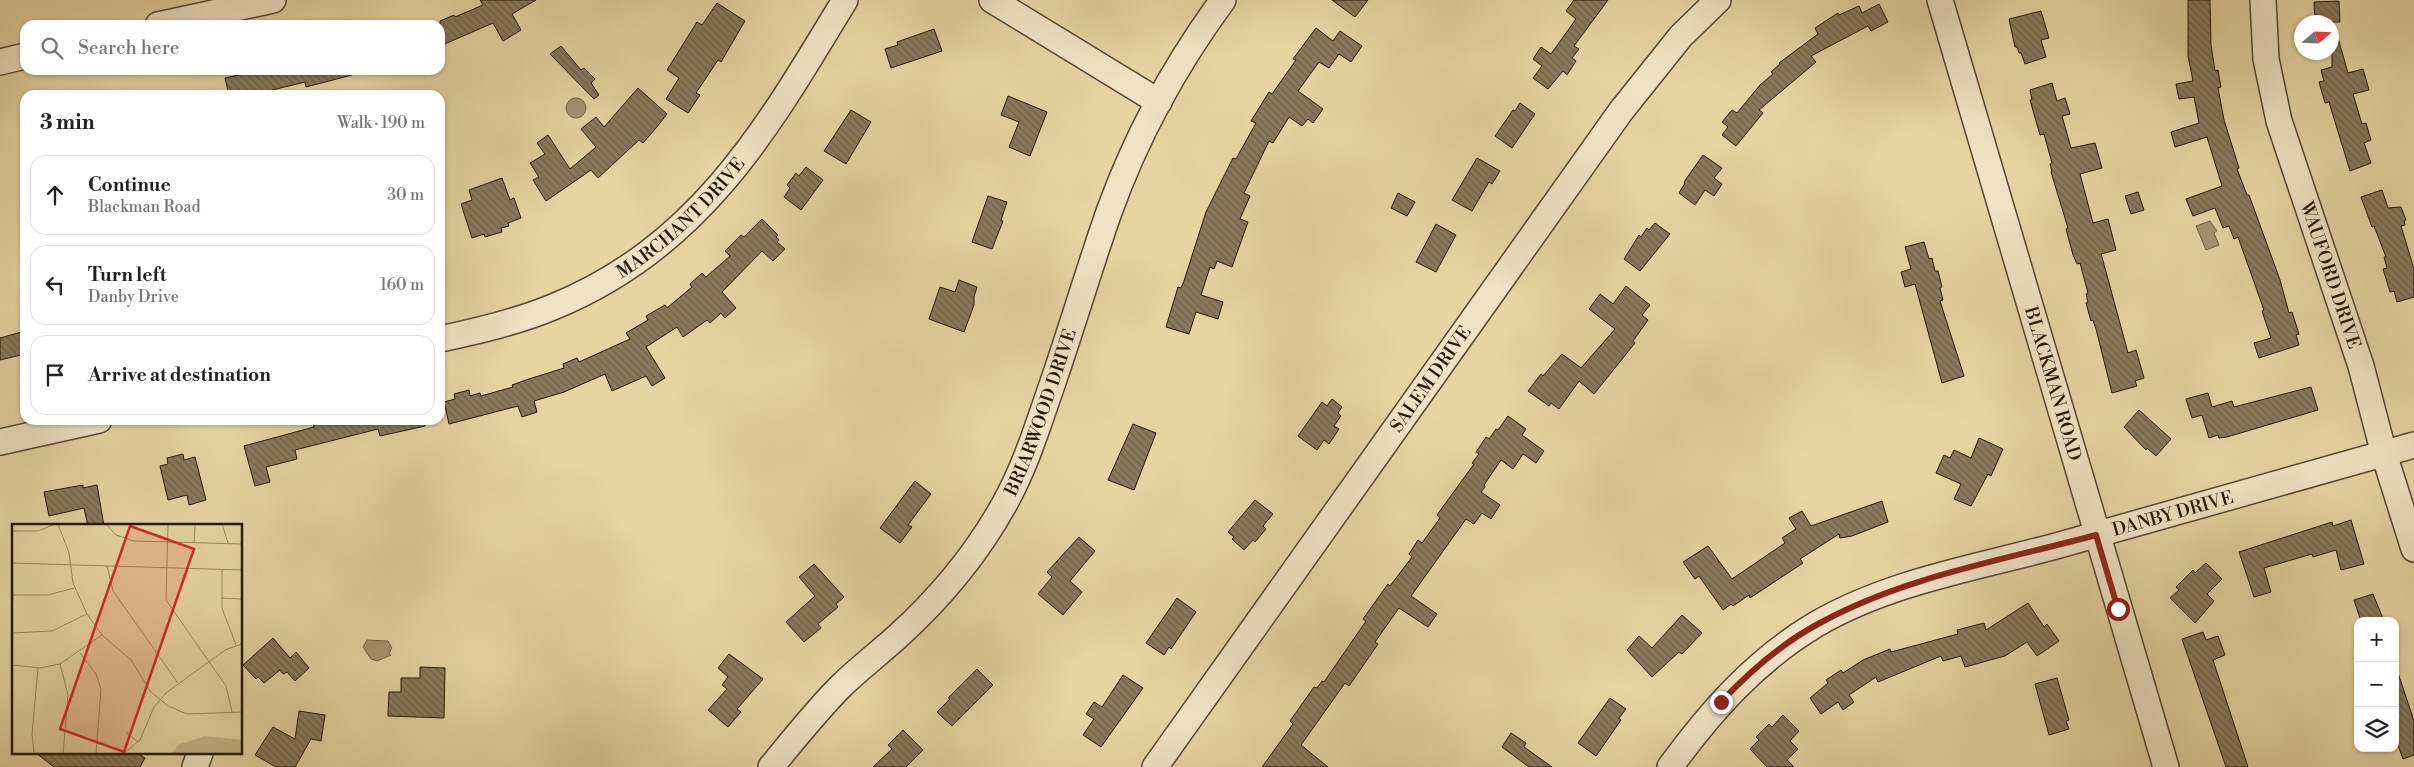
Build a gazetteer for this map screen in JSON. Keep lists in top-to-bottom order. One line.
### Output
{"streets":{"street":["MARCHANT DRIVE","WAUFORD DRIVE","SALEM DRIVE","BLACKMAN ROAD","BRIARWOOD DRIVE","DANBY DRIVE"]},"crossings":[["WAUFORD DRIVE","DANBY DRIVE"],["BLACKMAN ROAD","DANBY DRIVE"]],"north":"right","page":{"search":"Search here","heading":["3 min","Walk · 190 m"],"list":[["Continue","Blackman Road","30 m"],["Turn left","Danby Drive","160 m"],"Arrive at destination"],"map_buttons":["+","−"]}}
